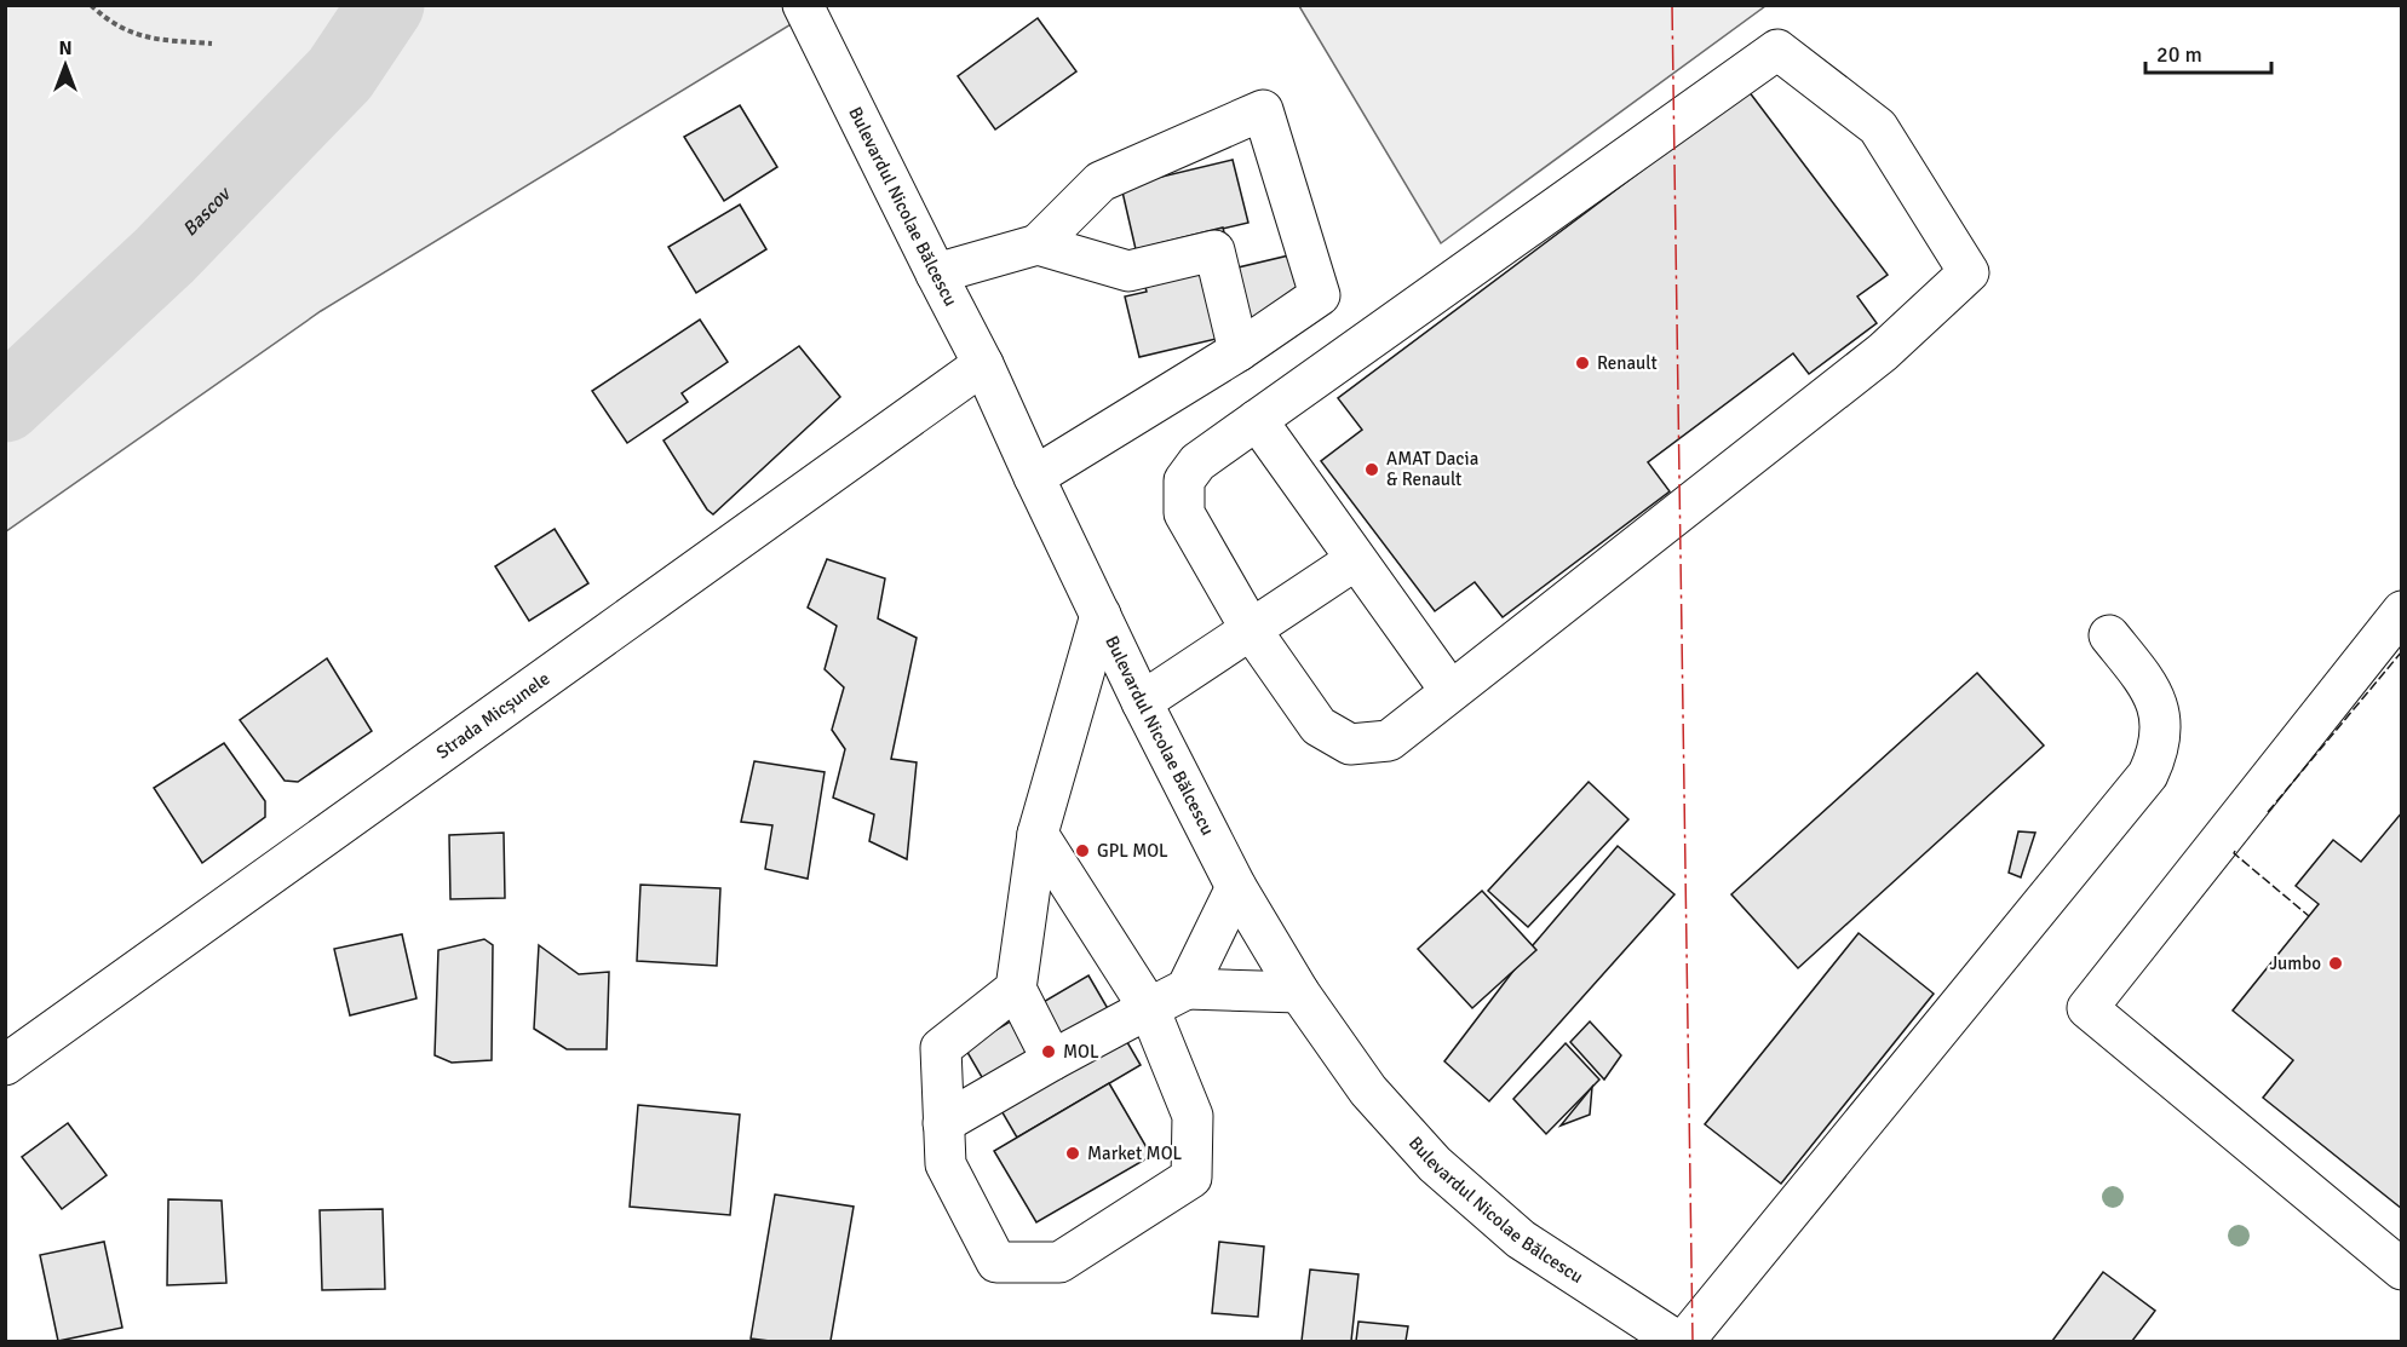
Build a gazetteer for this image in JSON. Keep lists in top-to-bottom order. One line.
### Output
{"streets":{"main road":["Bulevardul Nicolae Bălcescu","Strada Micșunele"]},"crossings":[["Bulevardul Nicolae Bălcescu","Strada Micșunele"]],"water":["Bascov"],"places":["Renault","AMAT Dacia & Renault","GPL MOL","Jumbo","MOL","Market MOL"],"scale_bar":"20 m","north":"top"}
